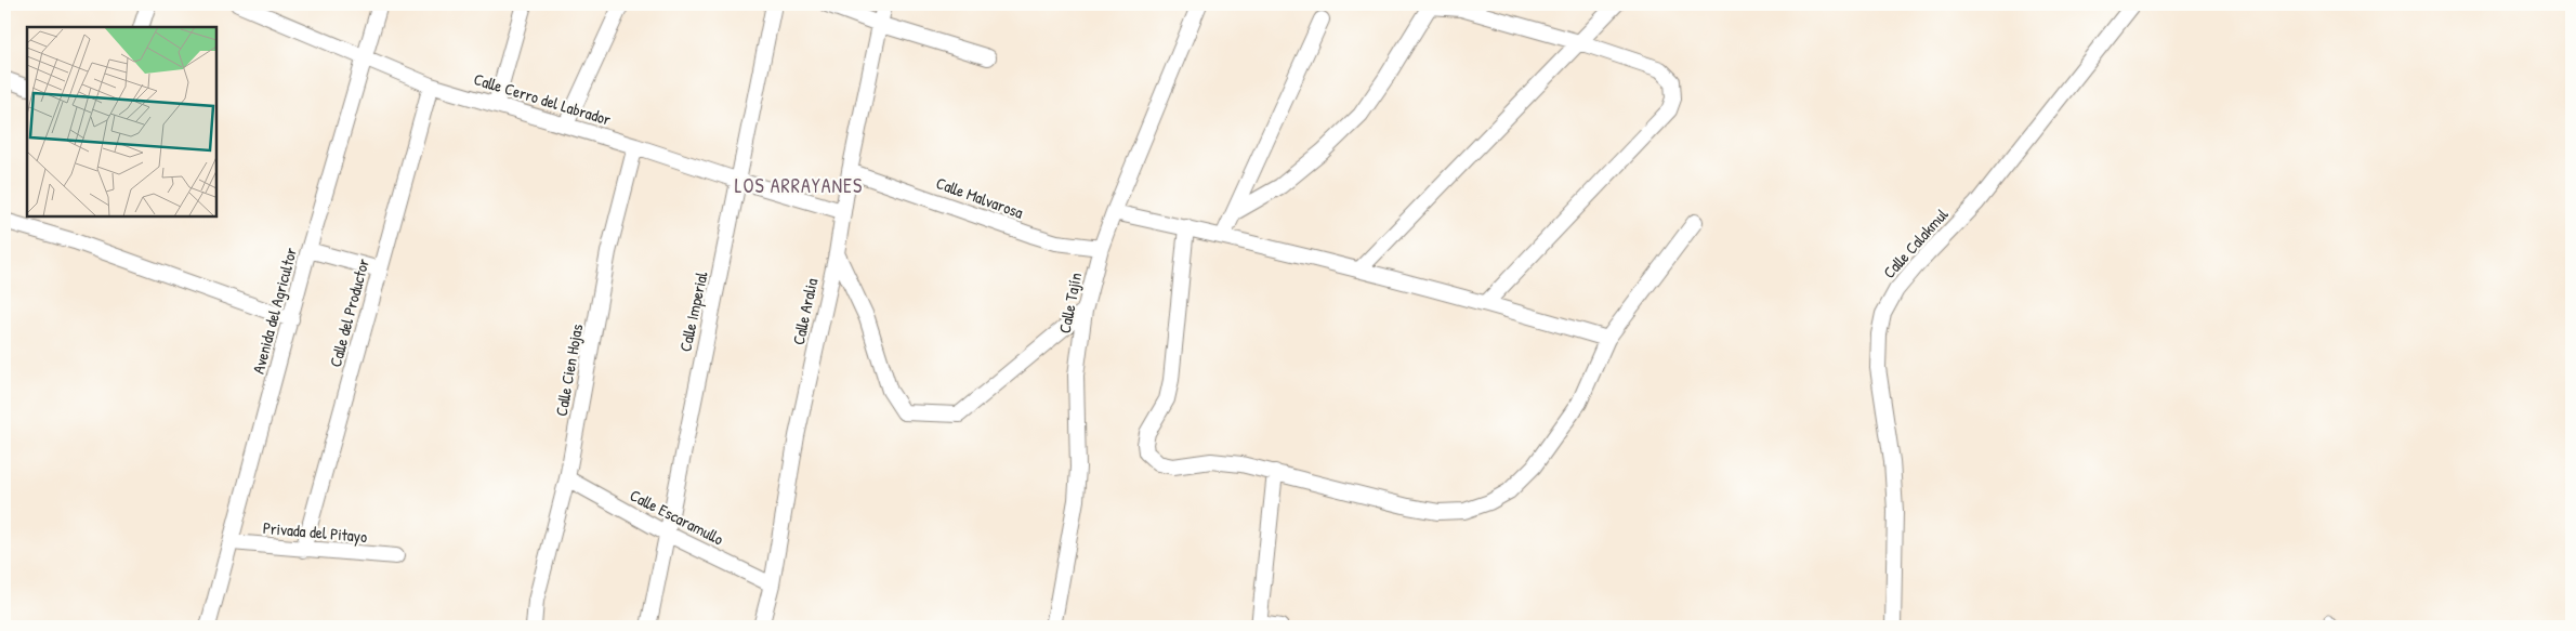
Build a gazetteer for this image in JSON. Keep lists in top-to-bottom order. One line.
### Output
{"streets":{"street":["Calle Cerro del Labrador","Calle Malvarosa","Calle Calakmul","Calle Tajín","Avenida del Agricultor","Calle Imperial","Calle Aralia","Calle del Productor","Calle Cien Hojas","Calle Escaramullo","Privada del Pitayo"]},"crossings":[["Calle Cerro del Labrador","Avenida del Agricultor"],["Calle Cerro del Labrador","Calle Imperial"],["Calle Cerro del Labrador","Calle Aralia"],["Calle Cerro del Labrador","Calle del Productor"],["Calle Cerro del Labrador","Calle Cien Hojas"],["Calle Malvarosa","Calle Tajín"],["Calle Malvarosa","Calle Aralia"],["Avenida del Agricultor","Privada del Pitayo"],["Calle Imperial","Calle Escaramullo"],["Calle Aralia","Calle Escaramullo"],["Calle del Productor","Privada del Pitayo"],["Calle Cien Hojas","Calle Escaramullo"]],"districts":["LOS ARRAYANES"]}
